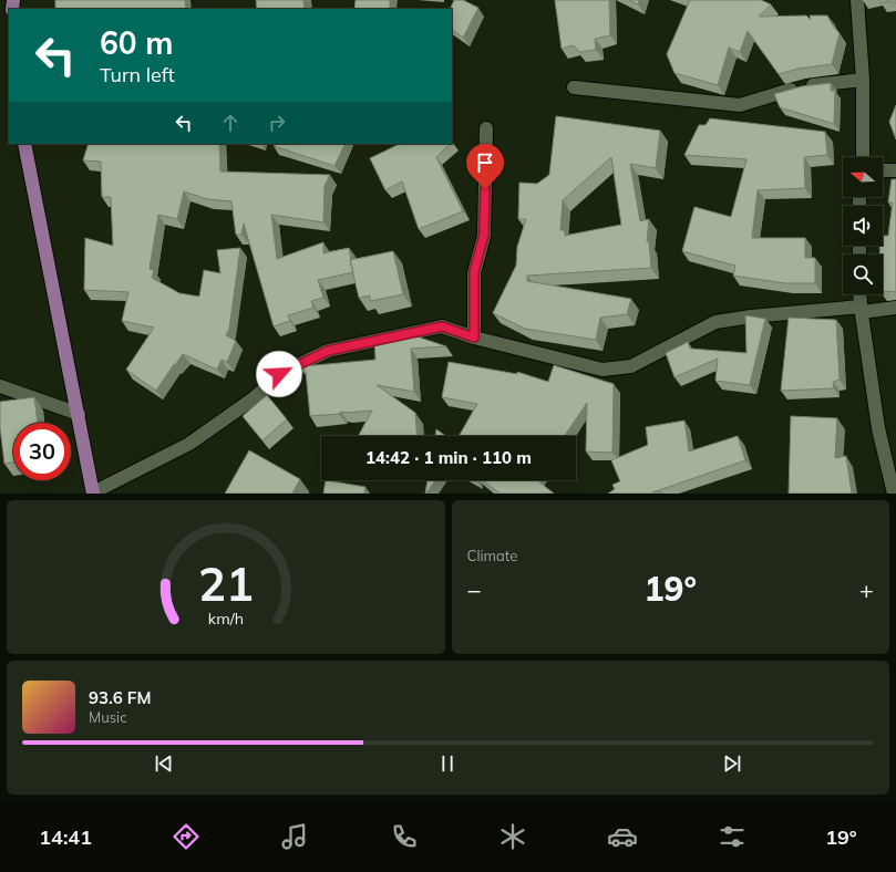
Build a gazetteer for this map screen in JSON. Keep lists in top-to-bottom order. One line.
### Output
{"north":"left","page":{"turn":["60 m","Turn left"],"limit":"30","trip":"14:42 · 1 min · 110 m","tile":"Climate","heat":["−","19°","+"],"song":["93.6 FM","Music"],"tabs":["14:41","19°"],"gauge":["21","km/h"]}}
